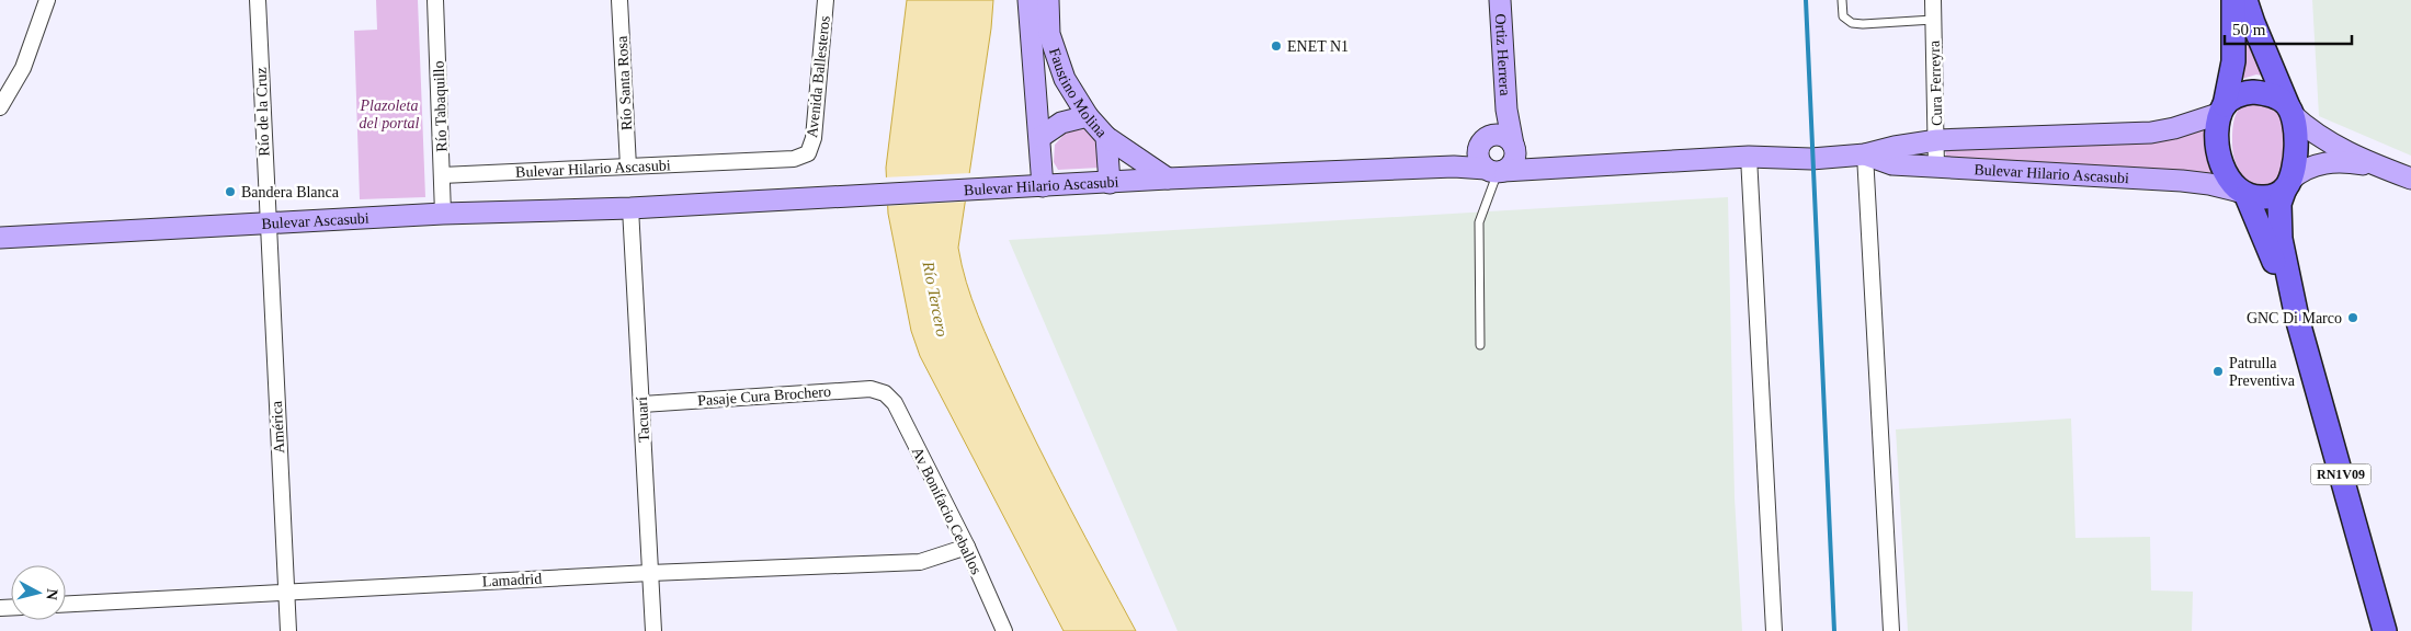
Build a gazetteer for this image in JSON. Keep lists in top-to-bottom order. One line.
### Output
{"streets":{"main road":["Ortiz Herrera","Faustino Molina","Bulevar Hilario Ascasubi","Bulevar Ascasubi","RN1V09"],"street":["Avenida Ballesteros","Río Santa Rosa","Cura Ferreyra","Río Tabaquillo","Río de la Cruz","Pasaje Cura Brochero","Tacuarí","América","Av Bonifacio Ceballos","Lamadrid"]},"crossings":[["Ortiz Herrera","Bulevar Hilario Ascasubi"],["Avenida Ballesteros","Bulevar Hilario Ascasubi"],["Río Santa Rosa","Bulevar Hilario Ascasubi"],["Cura Ferreyra","Bulevar Hilario Ascasubi"],["Faustino Molina","Bulevar Hilario Ascasubi"],["Río Tabaquillo","Bulevar Hilario Ascasubi"],["Río Tabaquillo","Bulevar Ascasubi"],["Río de la Cruz","Bulevar Ascasubi"],["Río de la Cruz","América"],["Bulevar Hilario Ascasubi","Bulevar Ascasubi"],["Bulevar Hilario Ascasubi","Tacuarí"],["Bulevar Hilario Ascasubi","RN1V09"],["Bulevar Ascasubi","Tacuarí"],["Bulevar Ascasubi","América"],["Pasaje Cura Brochero","Tacuarí"],["Pasaje Cura Brochero","Av Bonifacio Ceballos"],["Tacuarí","Lamadrid"],["América","Lamadrid"],["Av Bonifacio Ceballos","Lamadrid"]],"water":["Río Tercero"],"parks":["Plazoleta del portal"],"places":["ENET N1","Bandera Blanca","GNC Di Marco","Patrulla Preventiva"],"scale_bar":"50 m","north":"right"}
